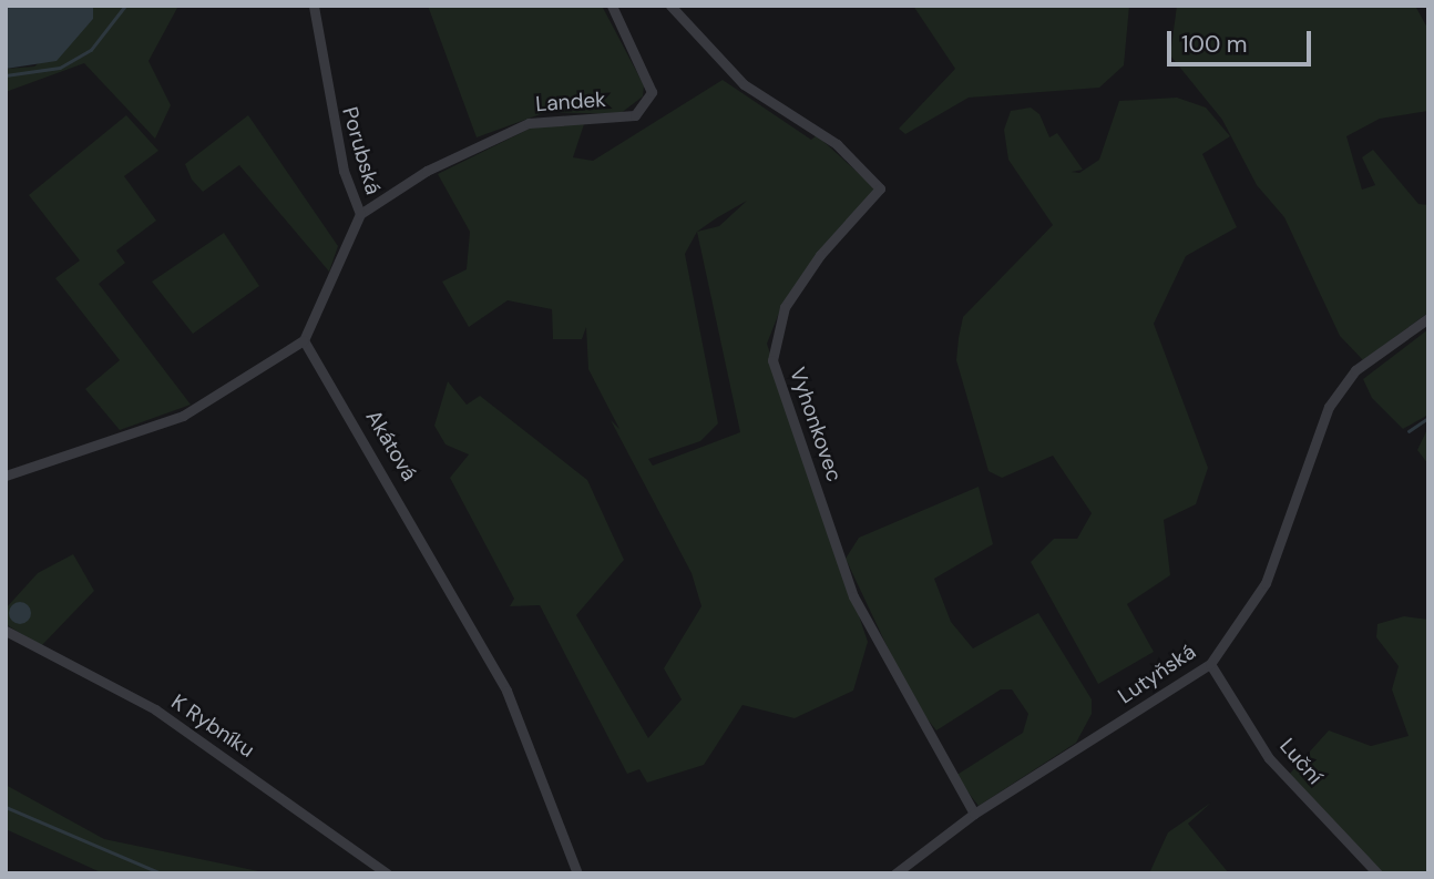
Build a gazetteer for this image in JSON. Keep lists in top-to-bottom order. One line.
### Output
{"streets":{"street":["Landek","Porubská","Vyhonkovec","Akátová","Lutyňská","K Rybníku","Luční"]},"crossings":[["Landek","Porubská"],["Porubská","Akátová"],["Vyhonkovec","Lutyňská"],["Lutyňská","Luční"]],"scale_bar":"100 m"}
